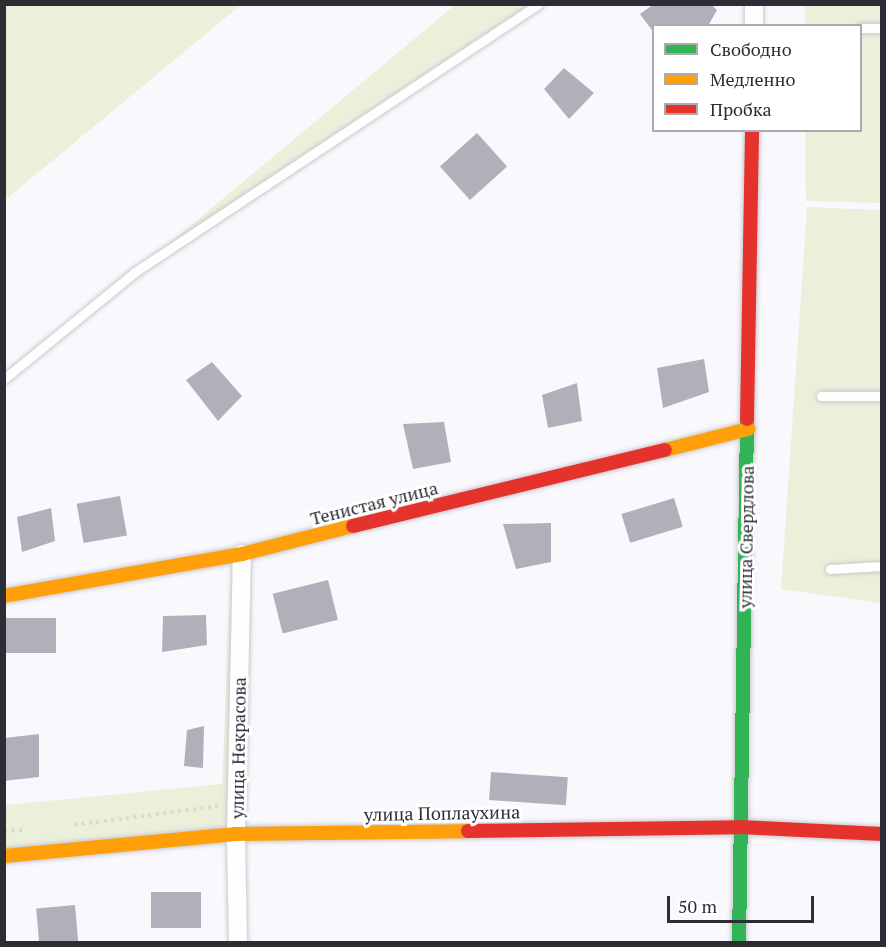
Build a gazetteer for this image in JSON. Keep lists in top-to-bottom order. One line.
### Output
{"streets":{"street":["Тенистая улица","улица Свердлова","улица Некрасова","улица Поплаухина"]},"crossings":[["Тенистая улица","улица Свердлова"],["Тенистая улица","улица Некрасова"],["улица Свердлова","улица Поплаухина"],["улица Некрасова","улица Поплаухина"]],"legend":["Свободно","Медленно","Пробка"],"scale_bar":"50 m"}
